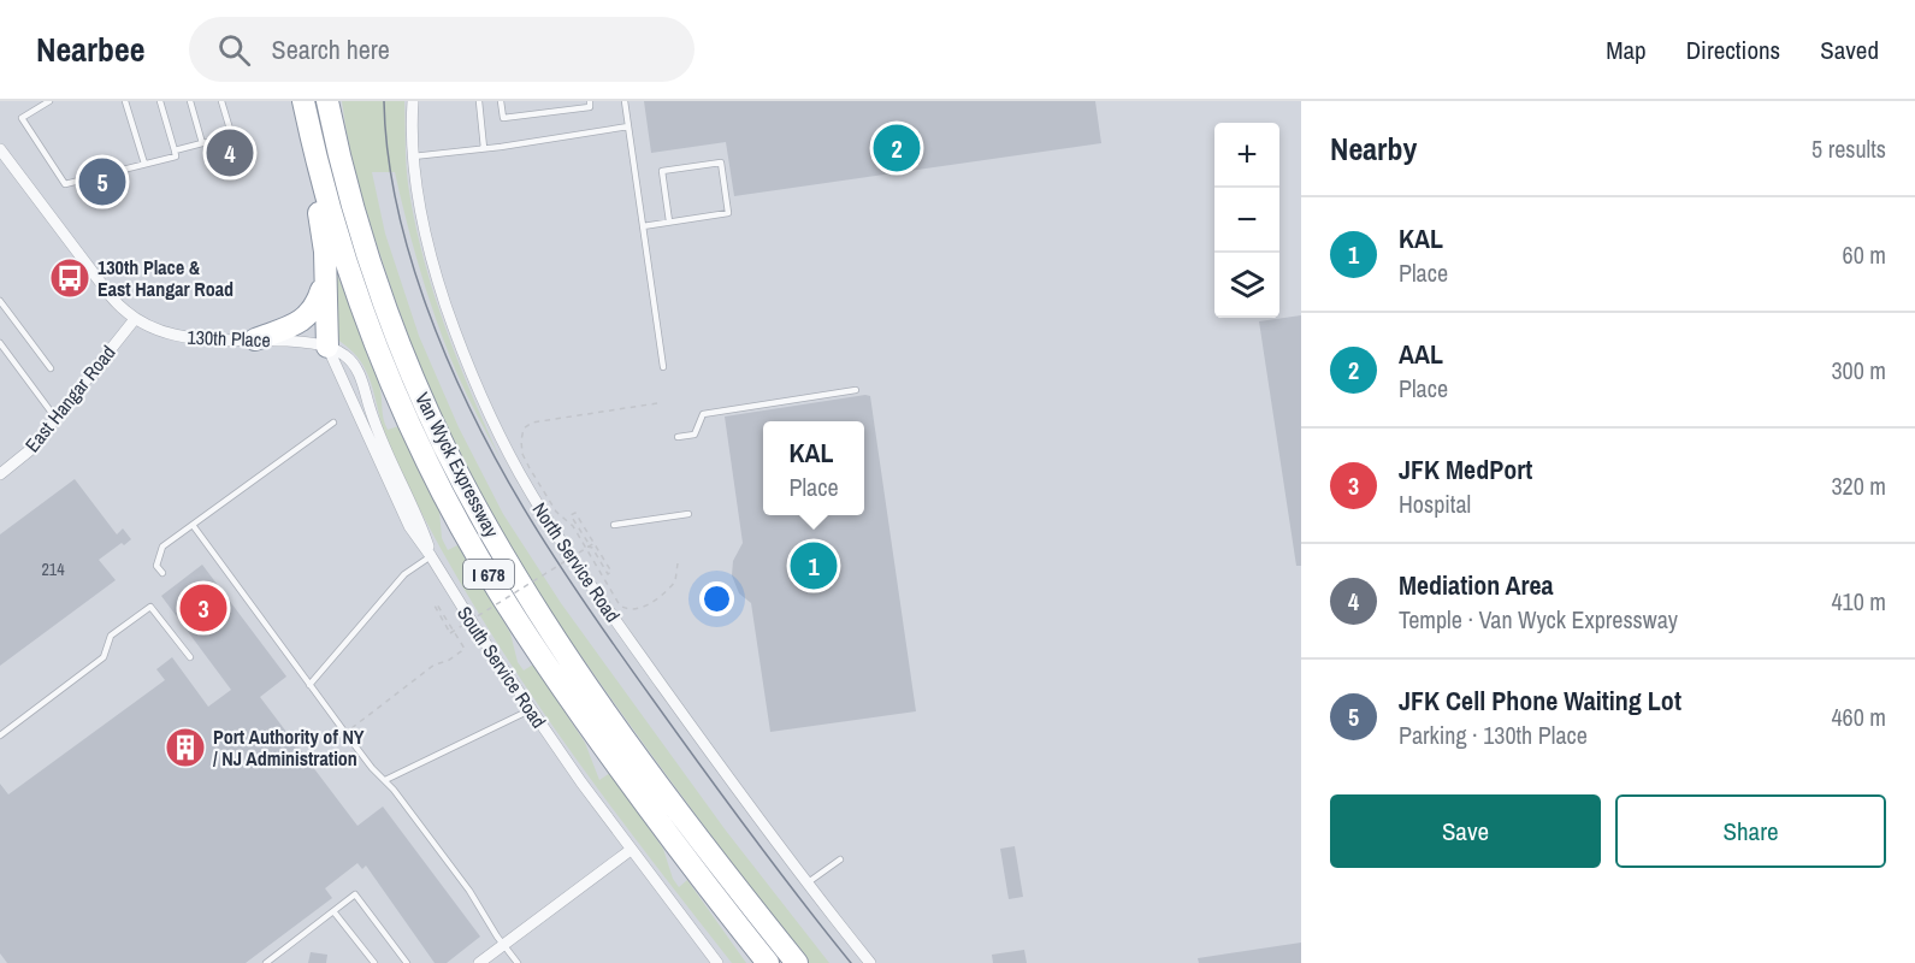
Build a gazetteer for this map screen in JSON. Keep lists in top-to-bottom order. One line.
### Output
{"streets":{"highway":["Van Wyck Expressway","I 678"],"street":["130th Place","East Hangar Road","North Service Road","South Service Road"]},"crossings":[["130th Place","East Hangar Road"],["130th Place","South Service Road"]],"places":{"bus stop":["130th Place & East Hangar Road"],"building":["Port Authority of NY / NJ Administration"]},"house_numbers":["214"],"page":{"header":"Nearbee","search":"Search here","nav":["Map","Directions","Saved"],"heading":["Nearby","5 results"],"pins":["2","4","5","1","3"],"map_buttons":["+","−"],"list":[{"mark":"1","name":"KAL","note":"Place","value":"60 m"},{"mark":"2","name":"AAL","note":"Place","value":"300 m"},{"mark":"3","name":"JFK MedPort","note":"Hospital","value":"320 m"},{"mark":"4","name":"Mediation Area","note":"Temple · Van Wyck Expressway","value":"410 m"},{"mark":"5","name":"JFK Cell Phone Waiting Lot","note":"Parking · 130th Place","value":"460 m"}],"popup":["KAL","Place"],"buttons":["Save","Share"]}}
